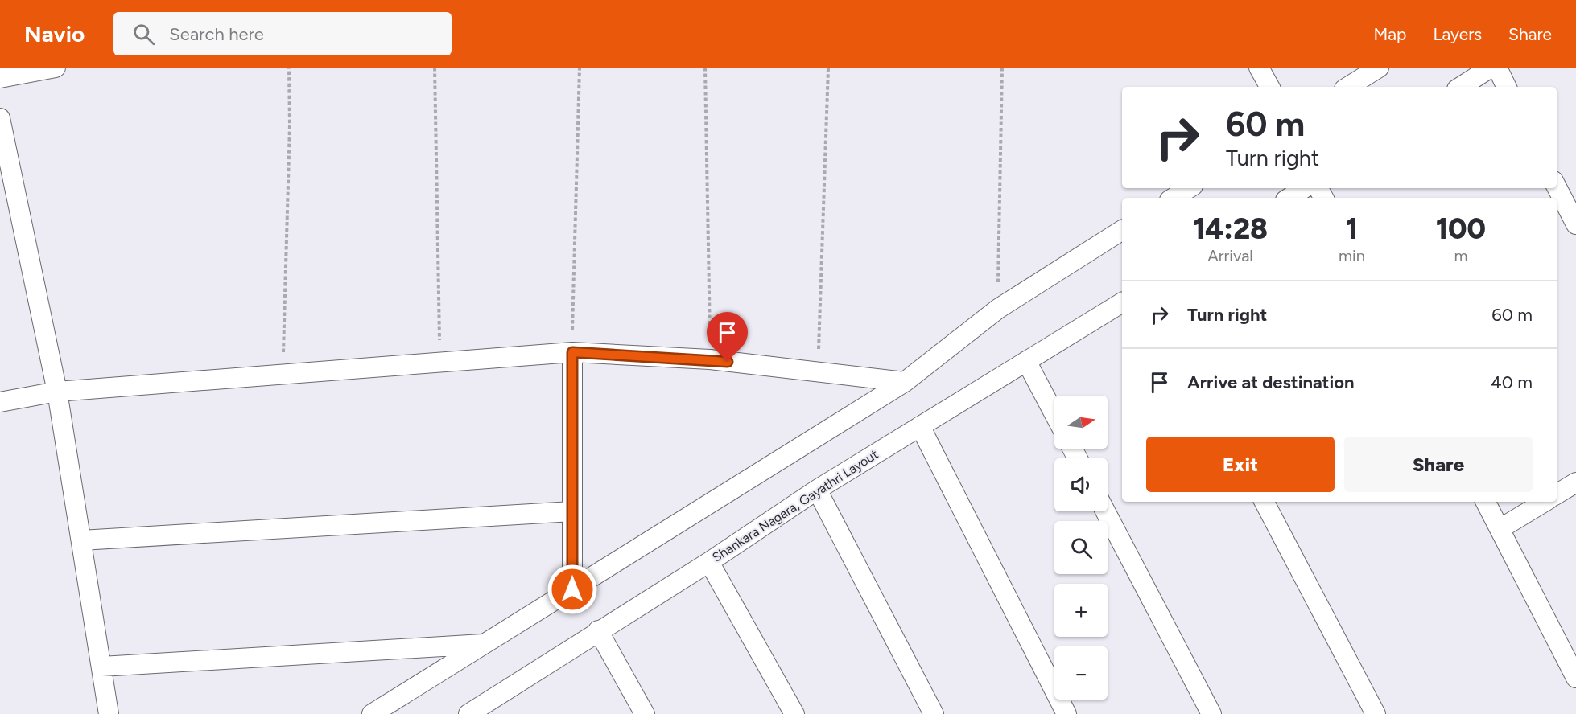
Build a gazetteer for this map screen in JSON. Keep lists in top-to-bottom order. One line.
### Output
{"streets":{"street":["Shankara Nagara, Gayathri Layout"]},"north":"right","page":{"header":"Navio","search":"Search here","nav":["Map","Layers","Share"],"turn":["60 m","Turn right"],"eta":["14:28","Arrival","1","min","100","m"],"list":[{"name":"Turn right","value":"60 m"},{"name":"Arrive at destination","value":"40 m"}],"map_buttons":["+","−"],"buttons":["Exit","Share"]}}
